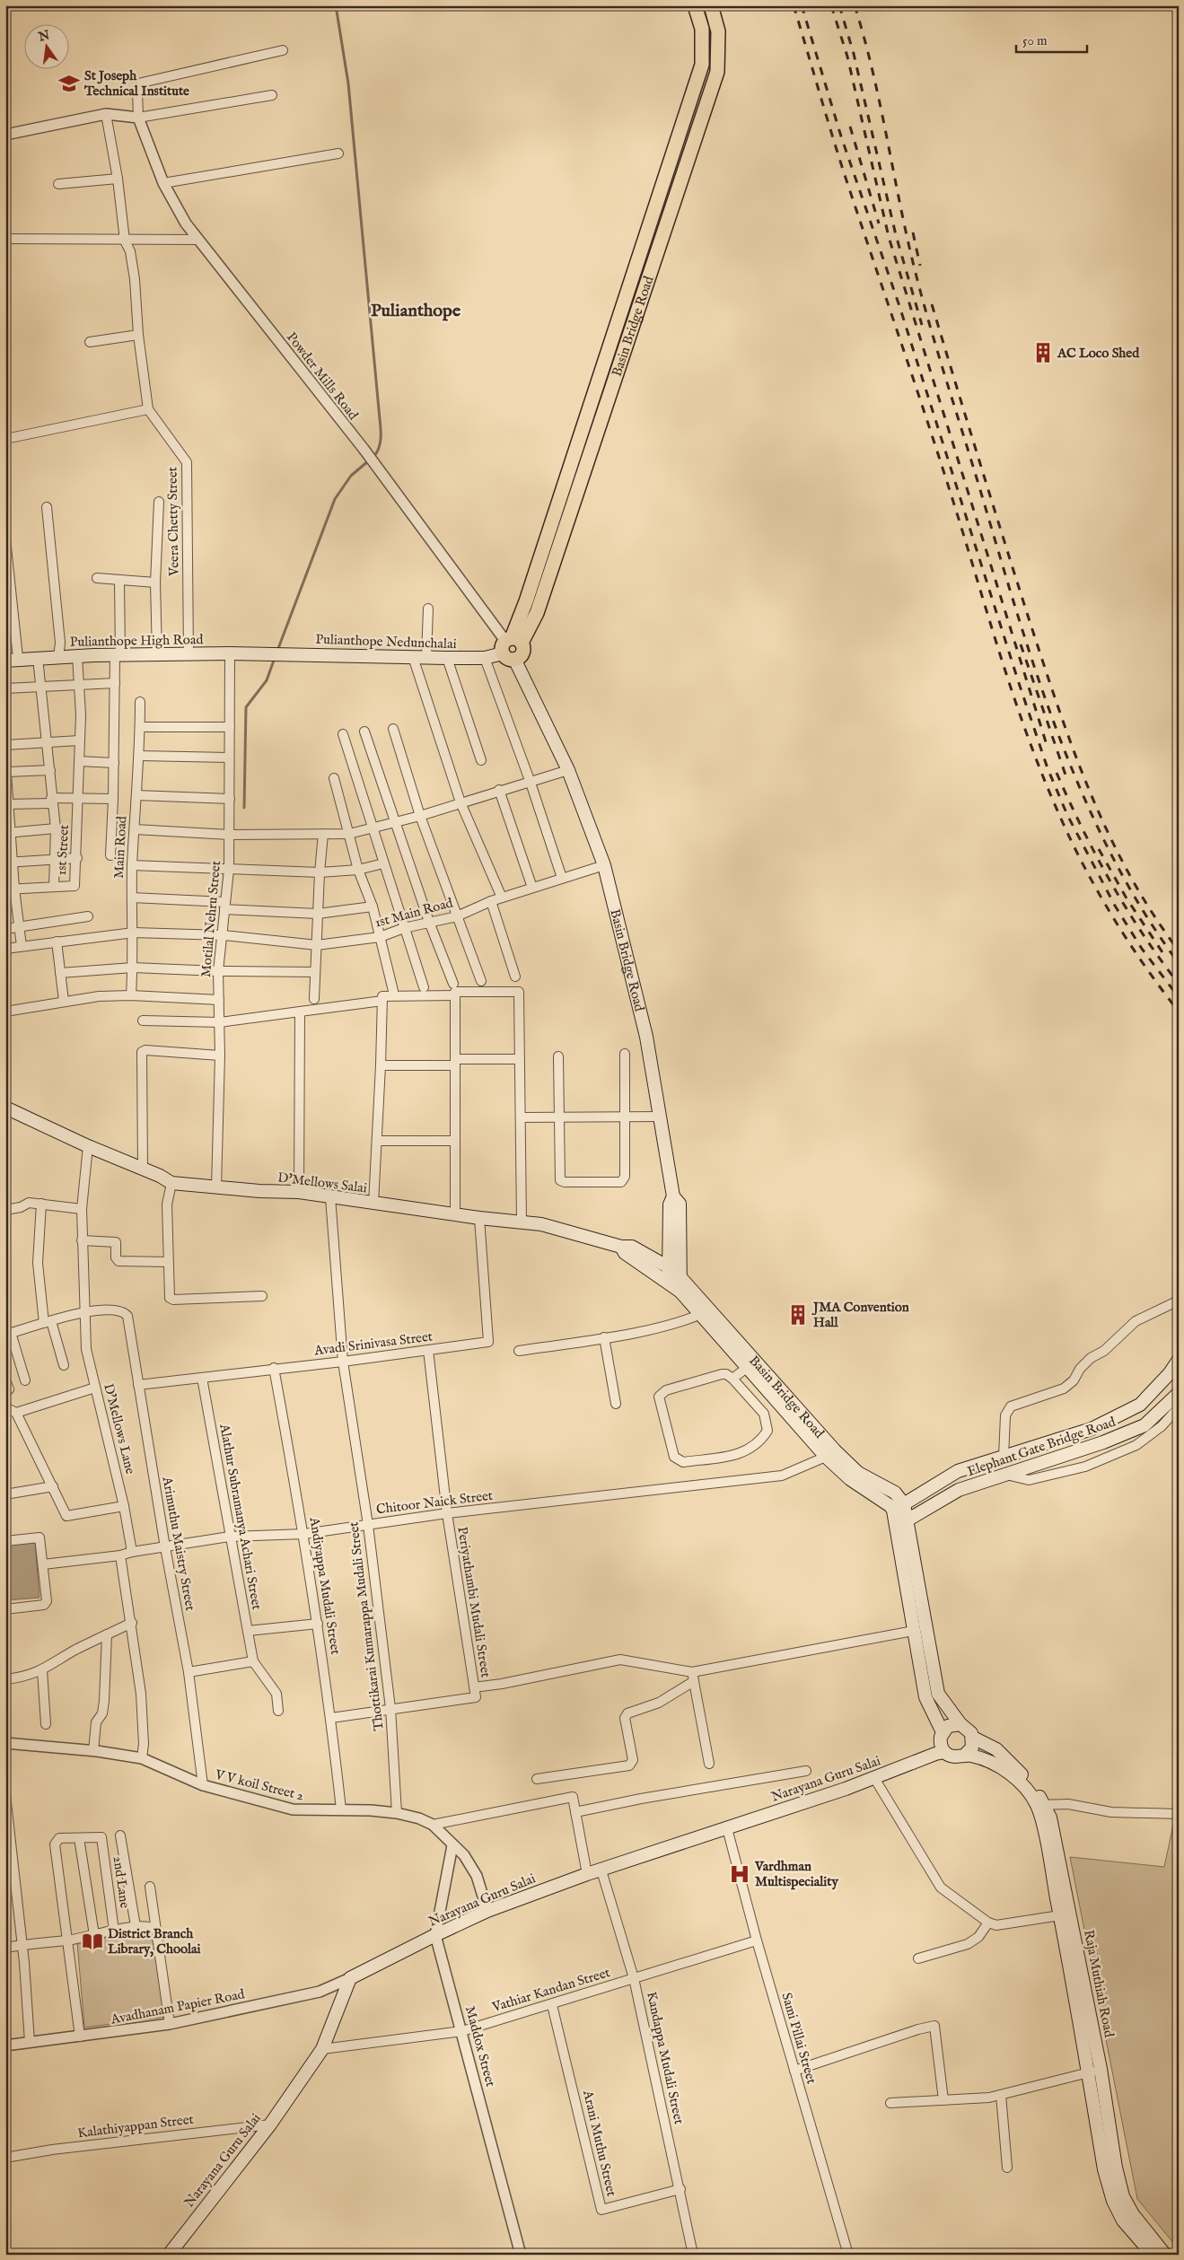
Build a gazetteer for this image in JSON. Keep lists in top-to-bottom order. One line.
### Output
{"streets":{"main road":["Basin Bridge Road","Pulianthope High Road","Pulianthope Nedunchalai","D'Mellows Salai","Elephant Gate Bridge Road","Narayana Guru Salai","Raja Muthiah Road"],"street":["Powder Mills Road","Veera Chetty Street","Main Road","1st Street","1st Main Road","Motilal Nehru Street","Avadi Srinivasa Street","D'Mellows Lane","Chitoor Naick Street","Alathur Subramanya Achari Street","Arimuthu Maistry Street","Andiyappa Mudali Street","Periyathambi Mudali Street","Thottikarai Kumarappa Mudali Street","V V koil Street 2","2nd Lane","Vathiar Kandan Street","Avadhanam Papier Road","Sami Pillai Street","Maddox Street","Kandappa Mudali Street","Kalathiyappan Street","Arani Muthu Street"]},"crossings":[["Basin Bridge Road","Powder Mills Road"],["Basin Bridge Road","Pulianthope Nedunchalai"],["Basin Bridge Road","1st Main Road"],["Basin Bridge Road","D'Mellows Salai"],["Basin Bridge Road","Elephant Gate Bridge Road"],["Powder Mills Road","Pulianthope Nedunchalai"],["Veera Chetty Street","Pulianthope High Road"],["Pulianthope High Road","Pulianthope Nedunchalai"],["Pulianthope High Road","1st Street"],["Pulianthope High Road","Motilal Nehru Street"],["Main Road","1st Main Road"],["1st Main Road","Motilal Nehru Street"],["Motilal Nehru Street","D'Mellows Salai"],["D'Mellows Salai","Avadi Srinivasa Street"],["D'Mellows Salai","D'Mellows Lane"],["D'Mellows Salai","Thottikarai Kumarappa Mudali Street"],["Avadi Srinivasa Street","Alathur Subramanya Achari Street"],["Avadi Srinivasa Street","Arimuthu Maistry Street"],["Avadi Srinivasa Street","Andiyappa Mudali Street"],["Avadi Srinivasa Street","Periyathambi Mudali Street"],["Avadi Srinivasa Street","Thottikarai Kumarappa Mudali Street"],["D'Mellows Lane","Chitoor Naick Street"],["D'Mellows Lane","Arimuthu Maistry Street"],["Chitoor Naick Street","Alathur Subramanya Achari Street"],["Chitoor Naick Street","Arimuthu Maistry Street"],["Chitoor Naick Street","Andiyappa Mudali Street"],["Chitoor Naick Street","Periyathambi Mudali Street"],["Chitoor Naick Street","Thottikarai Kumarappa Mudali Street"],["Arimuthu Maistry Street","V V koil Street 2"],["Andiyappa Mudali Street","V V koil Street 2"],["Periyathambi Mudali Street","Thottikarai Kumarappa Mudali Street"],["Thottikarai Kumarappa Mudali Street","V V koil Street 2"],["Narayana Guru Salai","V V koil Street 2"],["Narayana Guru Salai","Raja Muthiah Road"],["Narayana Guru Salai","Vathiar Kandan Street"],["Narayana Guru Salai","Avadhanam Papier Road"],["Narayana Guru Salai","Sami Pillai Street"],["Narayana Guru Salai","Maddox Street"],["Narayana Guru Salai","Kandappa Mudali Street"],["Narayana Guru Salai","Kalathiyappan Street"],["V V koil Street 2","Maddox Street"],["Vathiar Kandan Street","Sami Pillai Street"],["Vathiar Kandan Street","Maddox Street"],["Vathiar Kandan Street","Kandappa Mudali Street"],["Vathiar Kandan Street","Arani Muthu Street"],["Kandappa Mudali Street","Arani Muthu Street"]],"districts":["Pulianthope"],"places":{"school or university":["St Joseph Technical Institute"],"building":["AC Loco Shed","JMA Convention Hall"],"hospital":["Vardhman Multispeciality"],"library":["District Branch Library, Choolai"]},"scale_bar":"50 m","north":"top"}
